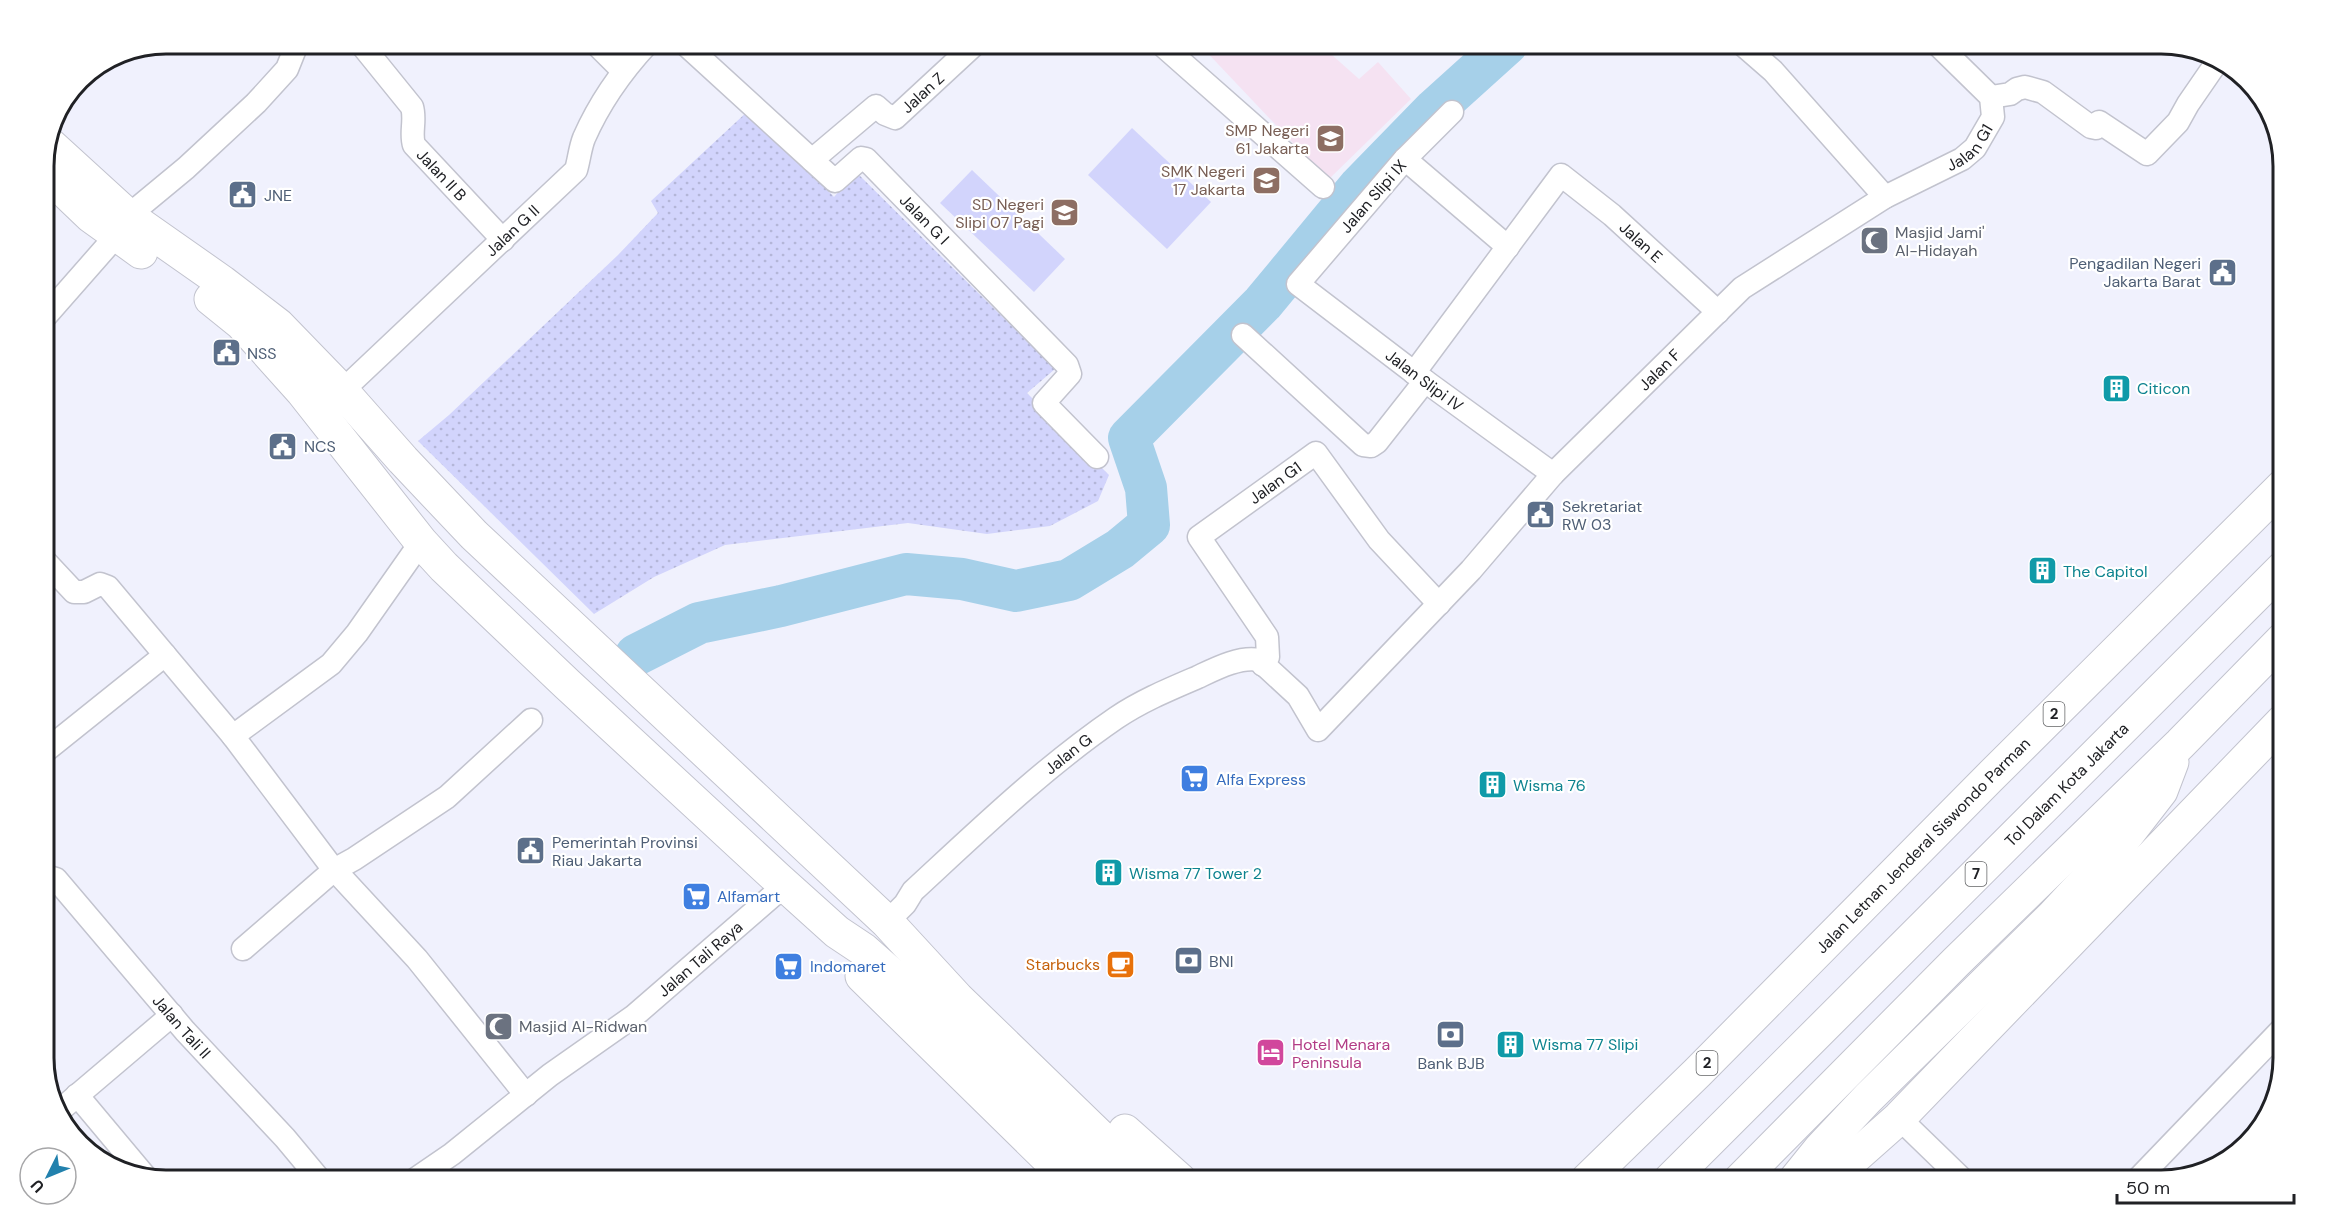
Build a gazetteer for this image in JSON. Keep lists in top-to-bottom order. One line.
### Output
{"streets":{"main road":["2","Tol Dalam Kota Jakarta","Jalan Letnan Jenderal Siswondo Parman","7"],"street":["Jalan Z","Jalan G1","Jalan II B","Jalan Slipi IX","Jalan G I","Jalan G II","Jalan E","Jalan F","Jalan Slipi IV","Jalan G","Jalan Tali Raya","Jalan Tali II"]},"crossings":[["Jalan Z","Jalan G I"],["Jalan G1","Jalan F"],["Jalan G1","Jalan G"],["Jalan II B","Jalan G II"],["Jalan Slipi IX","Jalan Slipi IV"],["Jalan E","Jalan F"],["Jalan F","Jalan Slipi IV"],["Jalan F","Jalan G"]],"places":{"school or university":["SMP Negeri 61 Jakarta","SMK Negeri 17 Jakarta","SD Negeri Slipi 07 Pagi"],"public building":["JNE","Pengadilan Negeri Jakarta Barat","NSS","NCS","Sekretariat RW 03","Pemerintah Provinsi Riau Jakarta"],"mosque":["Masjid Jami' Al-Hidayah","Masjid Al-Ridwan"],"building":["Citicon","The Capitol","Wisma 76","Wisma 77 Tower 2","Wisma 77 Slipi"],"supermarket":["Alfa Express","Alfamart","Indomaret"],"bank":["BNI","Bank BJB"],"cafe":["Starbucks"],"hotel":["Hotel Menara Peninsula"]},"scale_bar":"50 m","north":"bottom left"}
